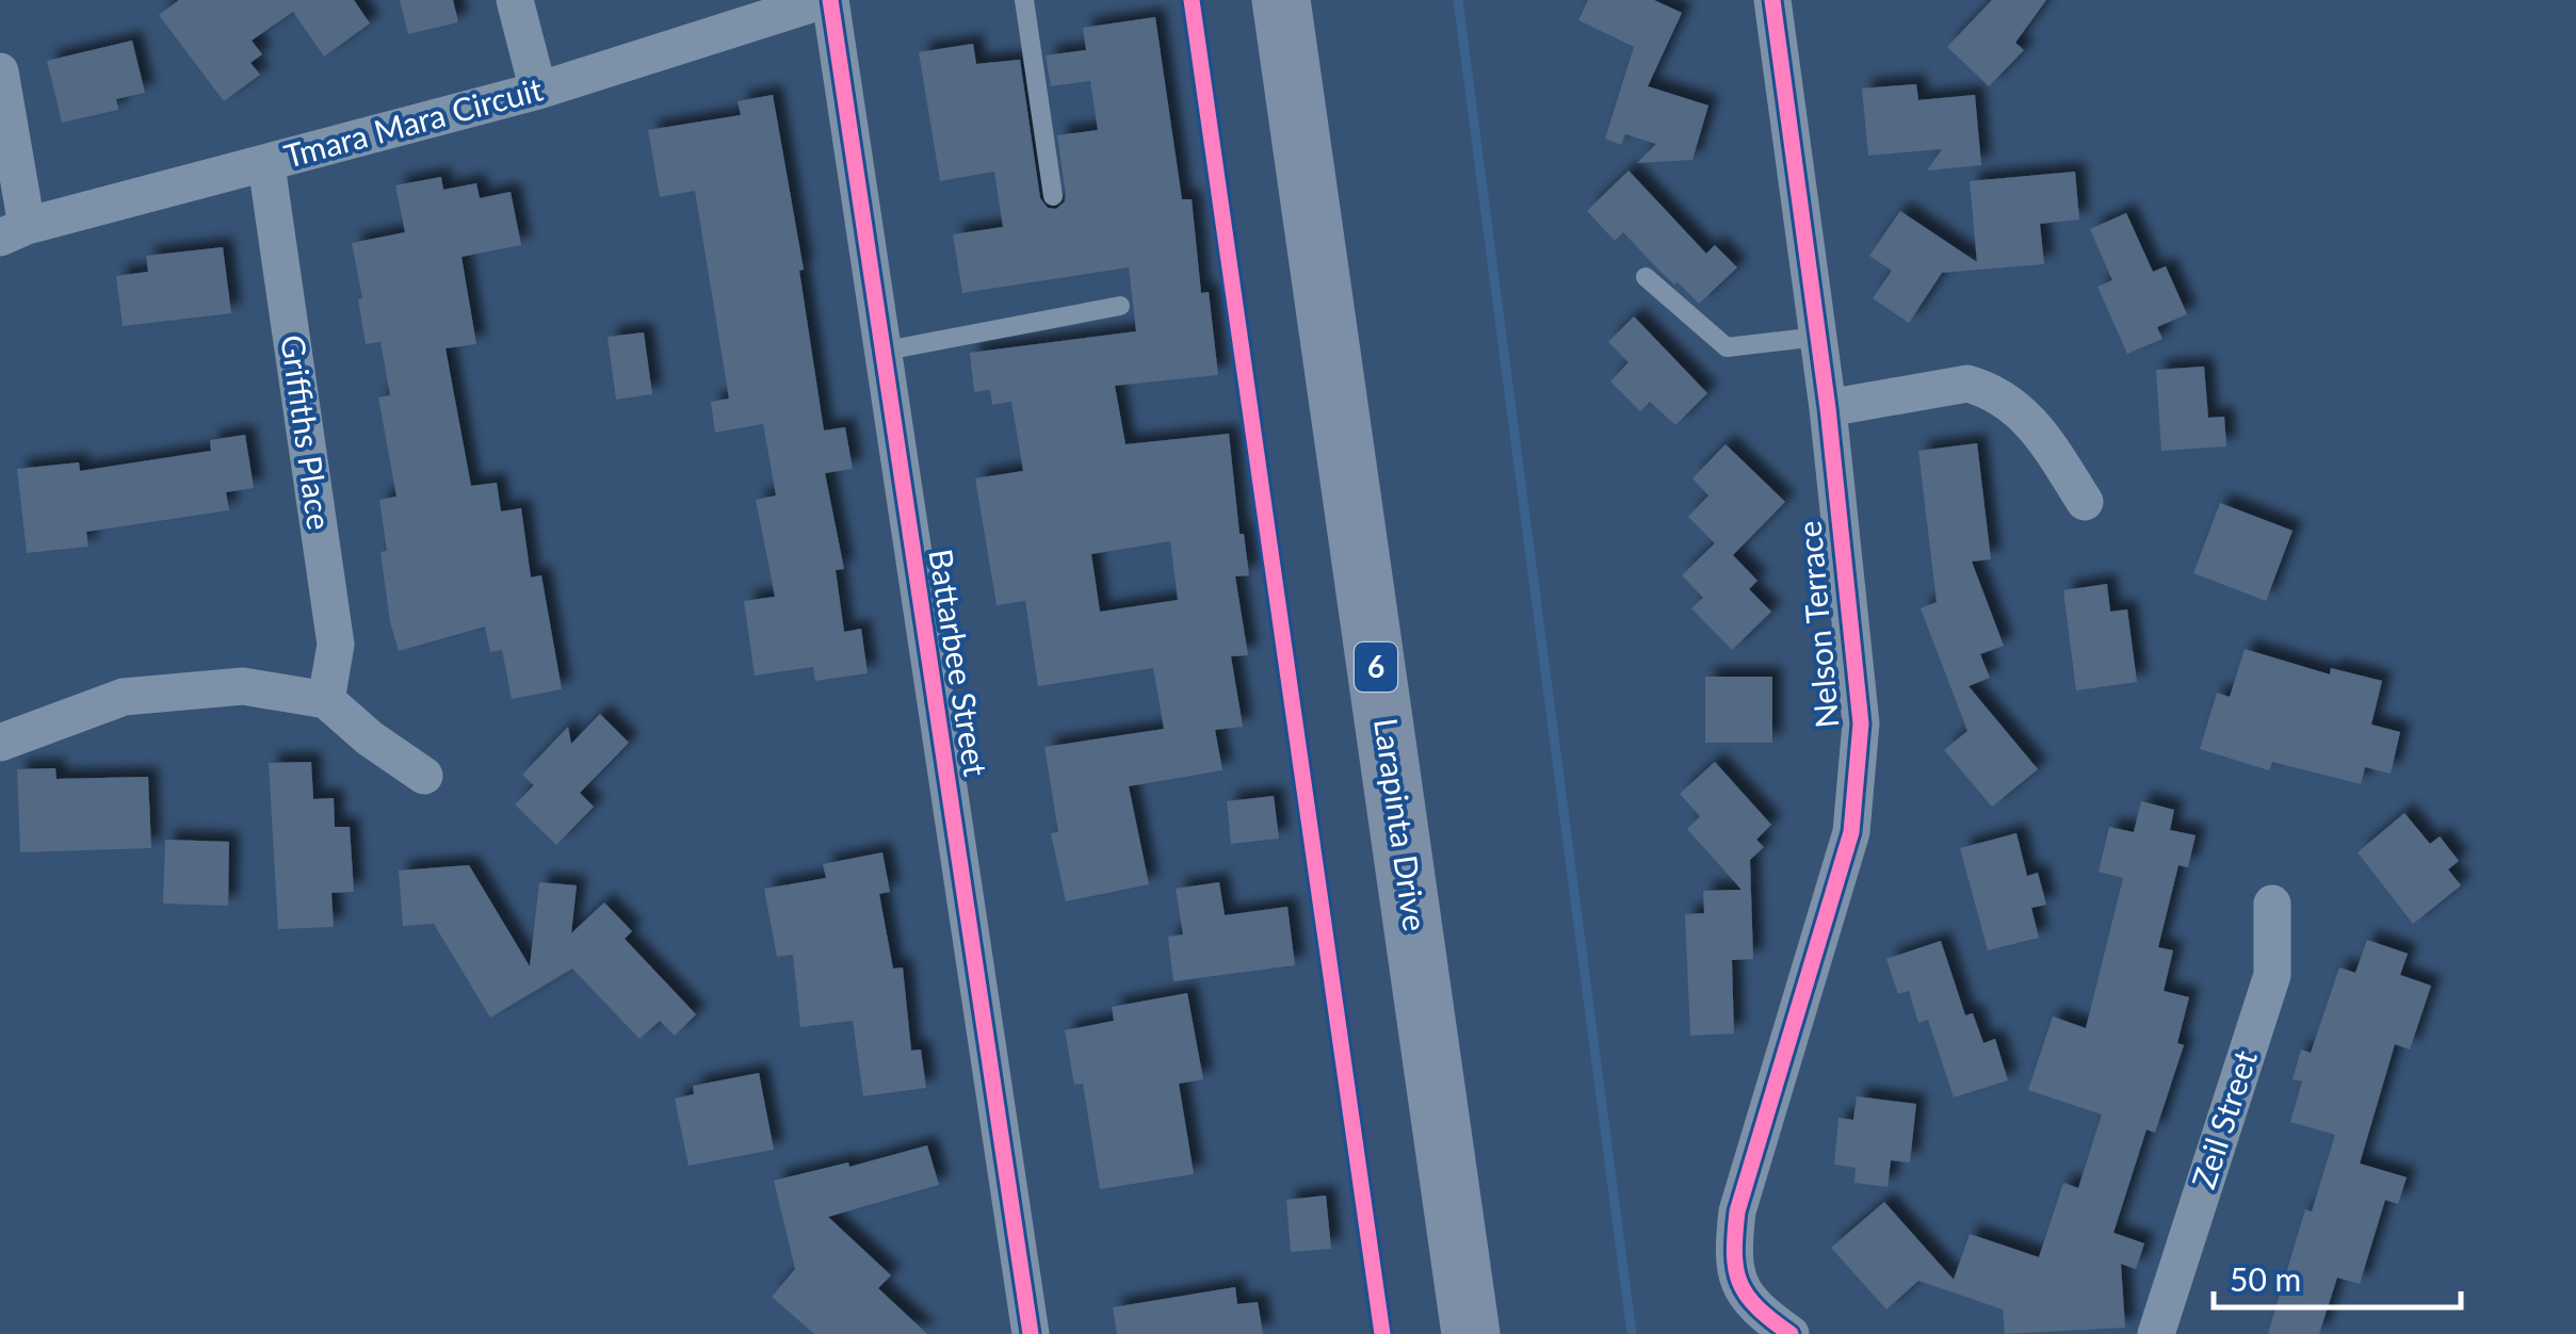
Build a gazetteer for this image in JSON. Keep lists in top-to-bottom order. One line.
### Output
{"streets":{"main road":["6","Larapinta Drive"],"street":["Tmara Mara Circuit","Griffiths Place","Nelson Terrace","Battarbee Street","Zeil Street"]},"crossings":[["Tmara Mara Circuit","Griffiths Place"],["Tmara Mara Circuit","Battarbee Street"]],"scale_bar":"50 m"}
